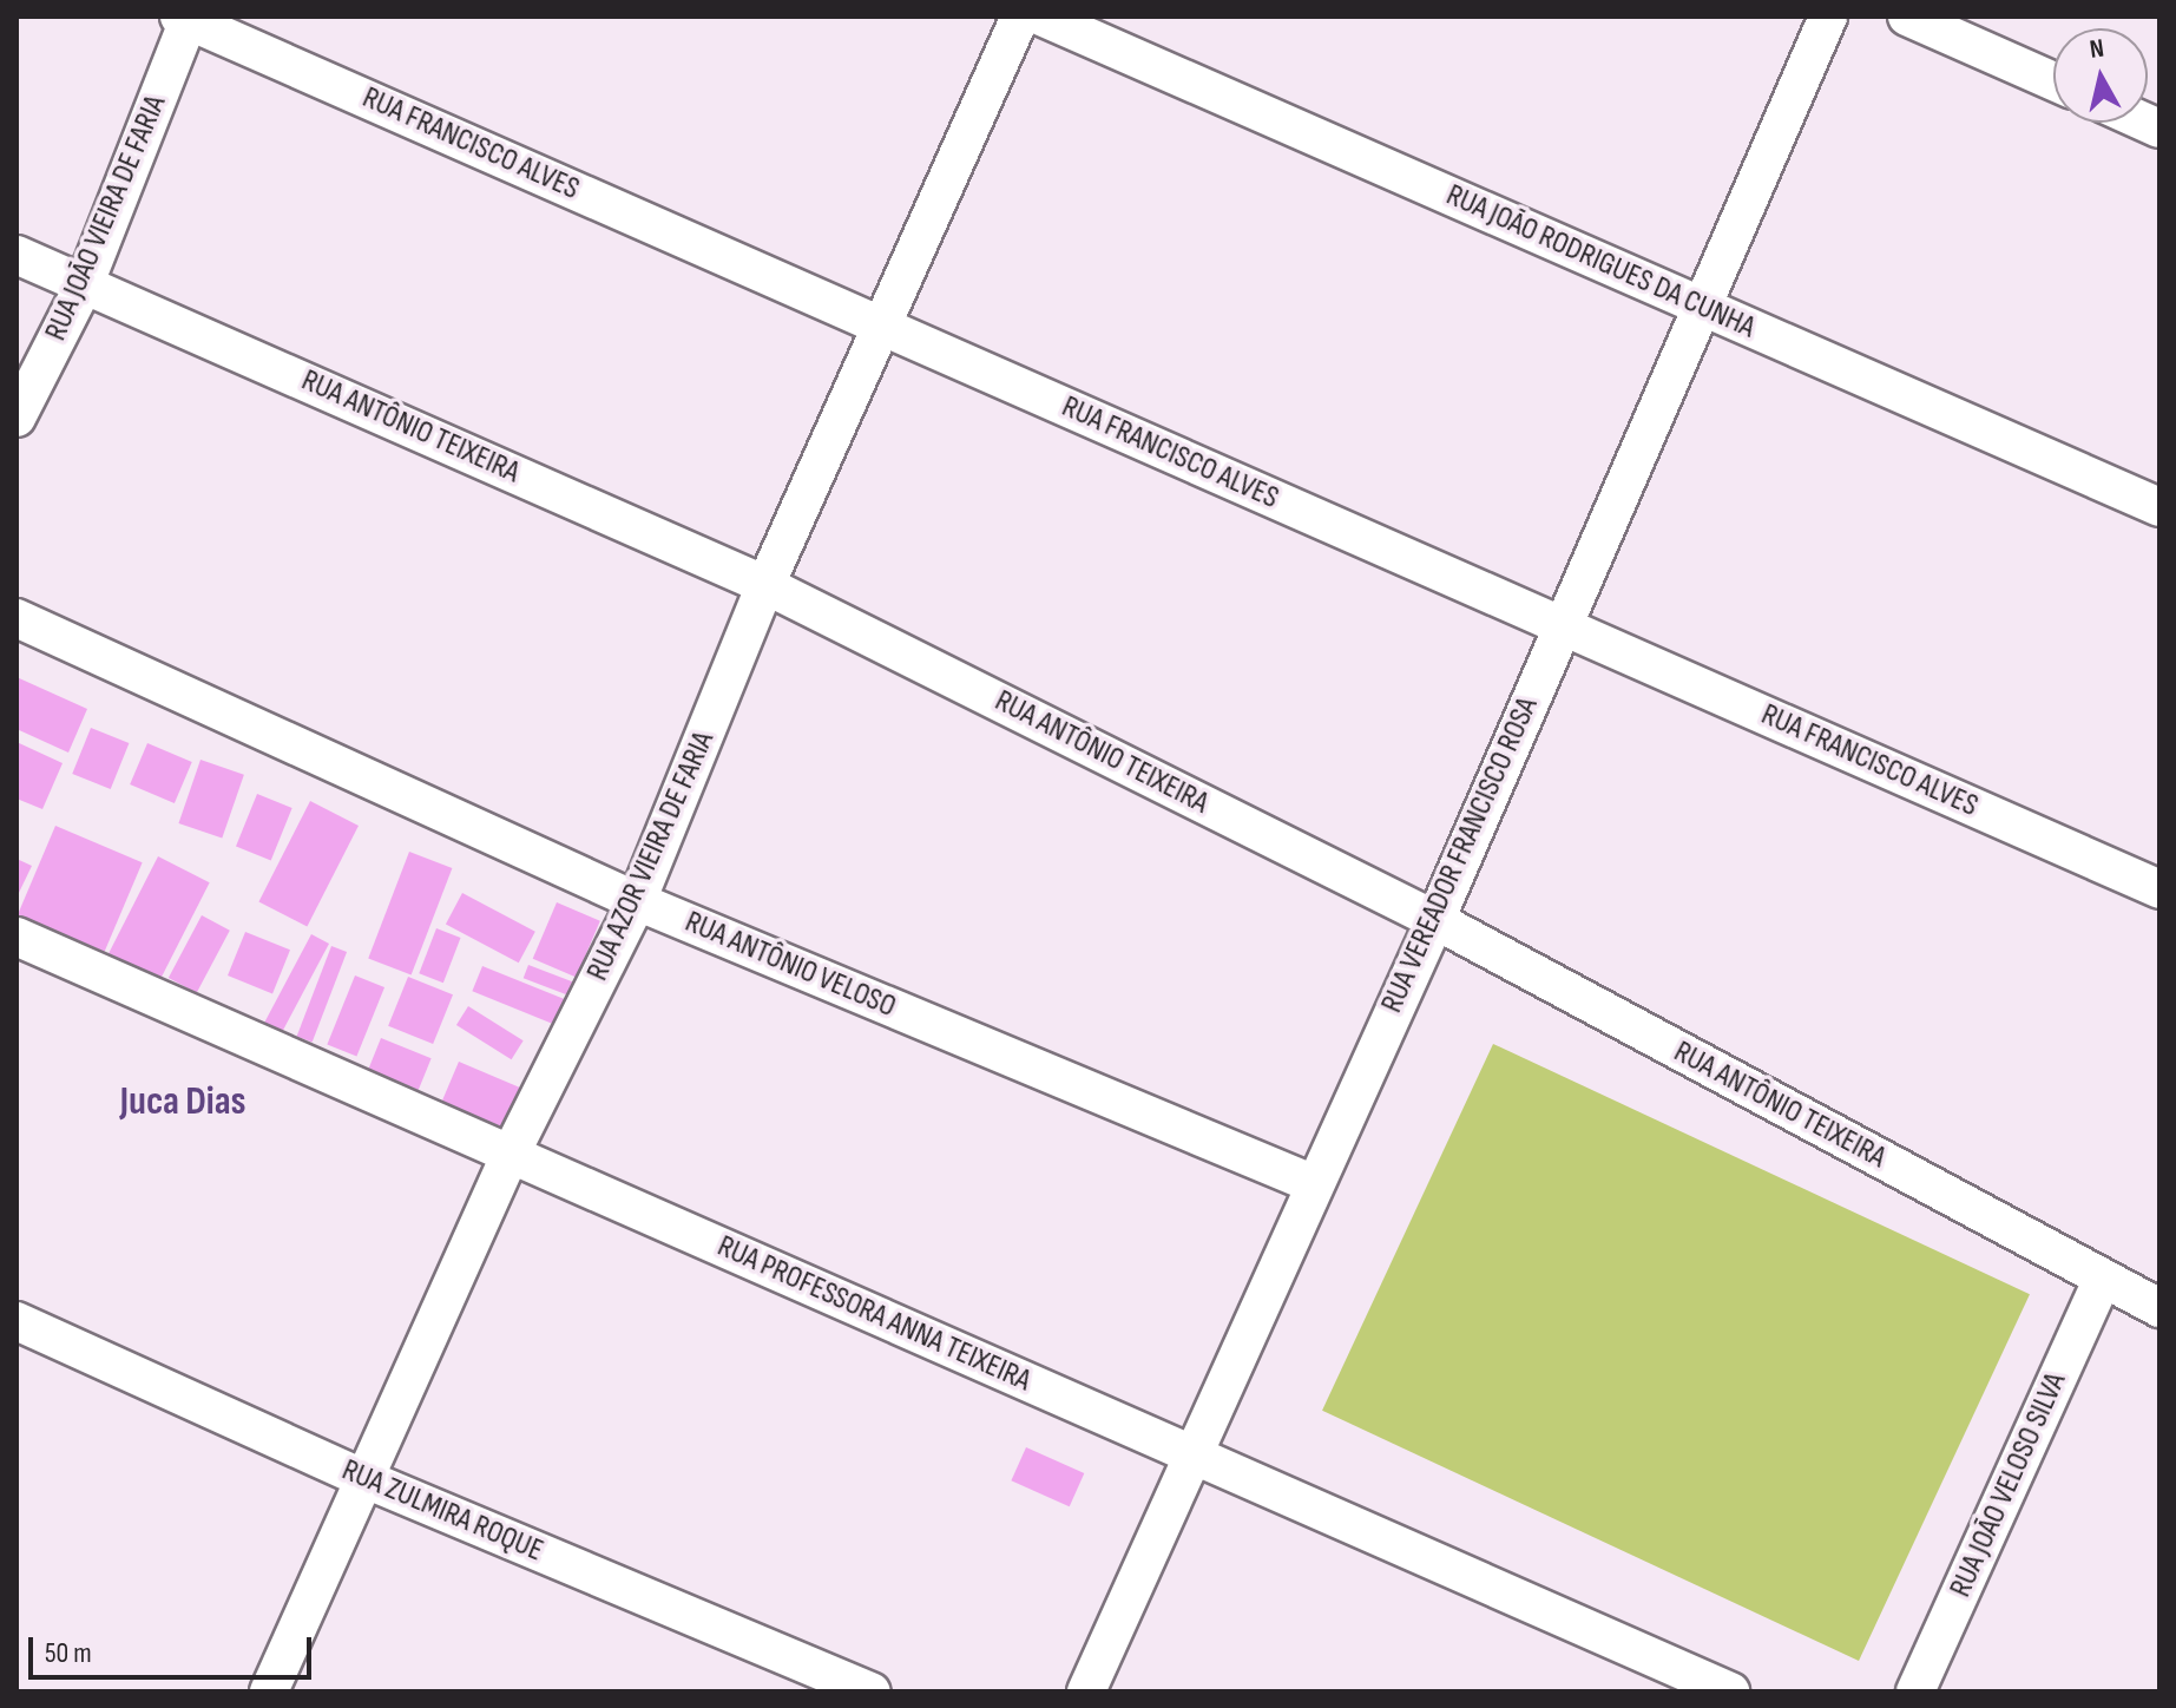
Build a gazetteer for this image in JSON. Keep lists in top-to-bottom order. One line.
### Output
{"streets":{"street":["RUA FRANCISCO ALVES","RUA JOÃO VIEIRA DE FARIA","RUA JOÃO RODRIGUES DA CUNHA","RUA ANTÔNIO TEIXEIRA","RUA VEREADOR FRANCISCO ROSA","RUA AZOR VIEIRA DE FARIA","RUA ANTÔNIO VELOSO","RUA PROFESSORA ANNA TEIXEIRA","RUA JOÃO VELOSO SILVA","RUA ZULMIRA ROQUE"]},"crossings":[["RUA FRANCISCO ALVES","RUA JOÃO VIEIRA DE FARIA"],["RUA FRANCISCO ALVES","RUA VEREADOR FRANCISCO ROSA"],["RUA FRANCISCO ALVES","RUA AZOR VIEIRA DE FARIA"],["RUA JOÃO VIEIRA DE FARIA","RUA ANTÔNIO TEIXEIRA"],["RUA JOÃO RODRIGUES DA CUNHA","RUA VEREADOR FRANCISCO ROSA"],["RUA ANTÔNIO TEIXEIRA","RUA VEREADOR FRANCISCO ROSA"],["RUA ANTÔNIO TEIXEIRA","RUA AZOR VIEIRA DE FARIA"],["RUA ANTÔNIO TEIXEIRA","RUA JOÃO VELOSO SILVA"],["RUA VEREADOR FRANCISCO ROSA","RUA ANTÔNIO VELOSO"],["RUA VEREADOR FRANCISCO ROSA","RUA PROFESSORA ANNA TEIXEIRA"],["RUA AZOR VIEIRA DE FARIA","RUA ANTÔNIO VELOSO"],["RUA AZOR VIEIRA DE FARIA","RUA PROFESSORA ANNA TEIXEIRA"],["RUA AZOR VIEIRA DE FARIA","RUA ZULMIRA ROQUE"]],"districts":["Juca Dias"],"scale_bar":"50 m","north":"top"}
